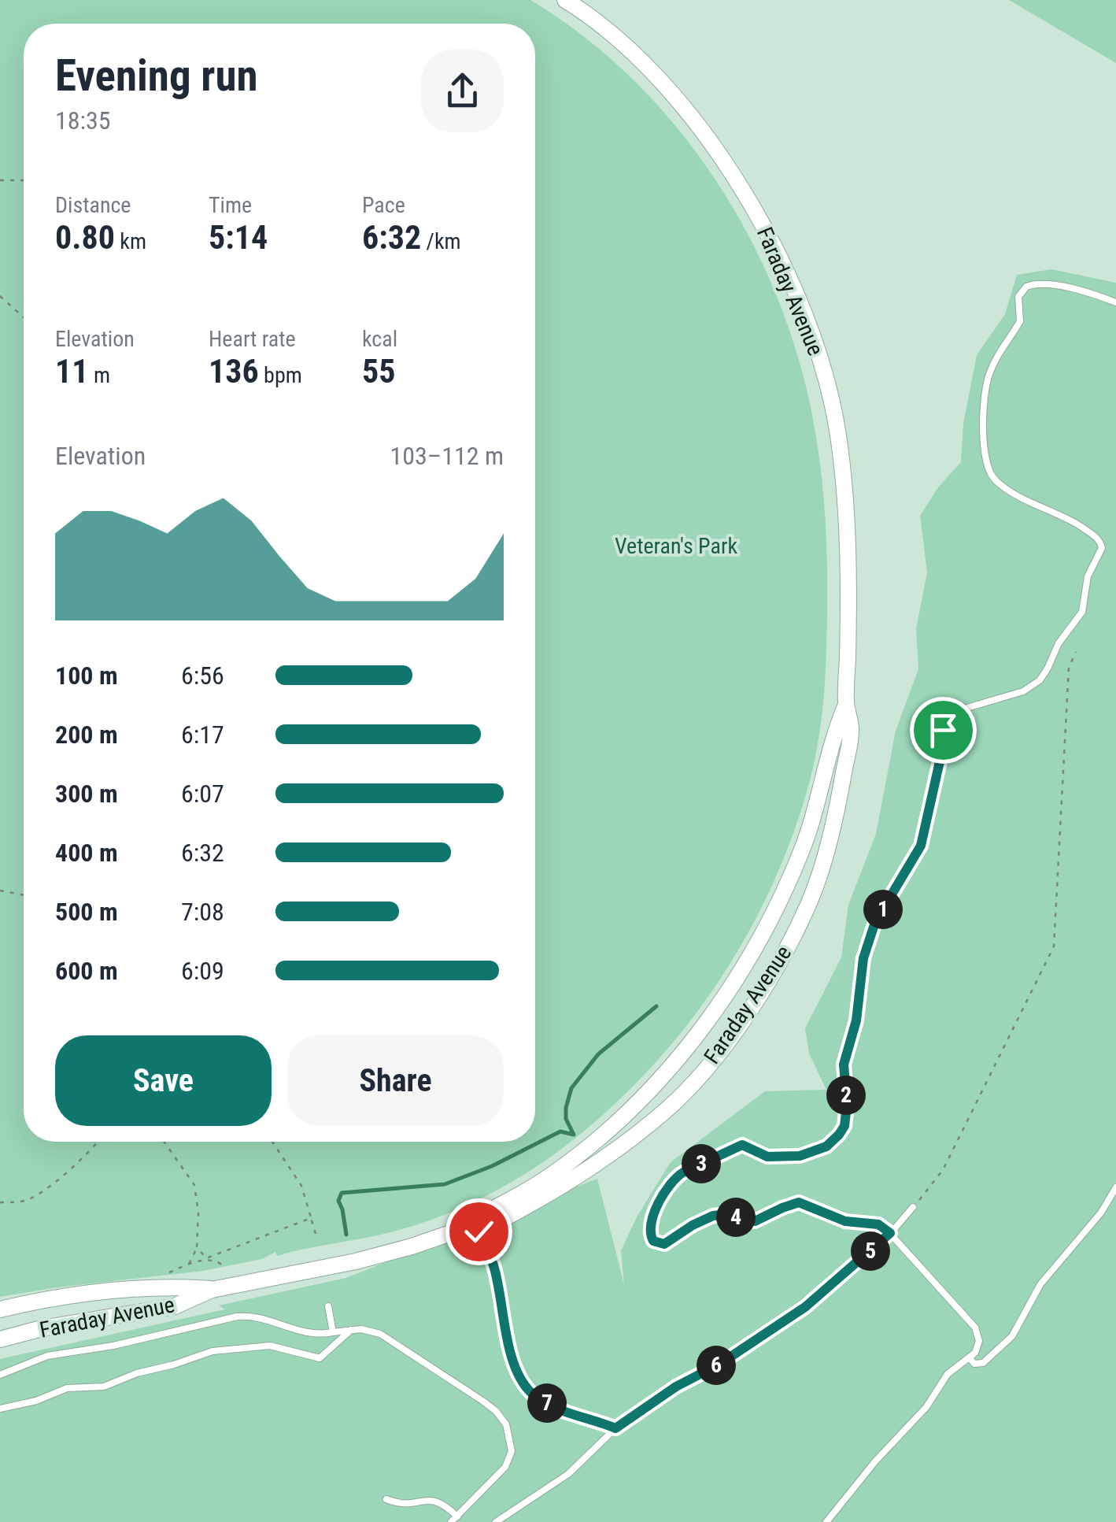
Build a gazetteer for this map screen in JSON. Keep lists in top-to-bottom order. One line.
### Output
{"streets":{"main road":["Faraday Avenue"]},"parks":["Veteran's Park"],"page":{"heading":["Evening run","18:35"],"stats":[["Distance","0.80 km"],["Time","5:14"],["Pace","6:32 /km"],["Elevation","11 m"],["Heart rate","136 bpm"],["kcal","55"]],"chart":["Elevation","103–112 m"],"list":[{"name":"100 m","note":"6:56"},{"name":"200 m","note":"6:17"},{"name":"300 m","note":"6:07"},{"name":"400 m","note":"6:32"},{"name":"500 m","note":"7:08"},{"name":"600 m","note":"6:09"}],"pins":["1","2","3","4","5","6","7"],"buttons":["Save","Share"]}}
